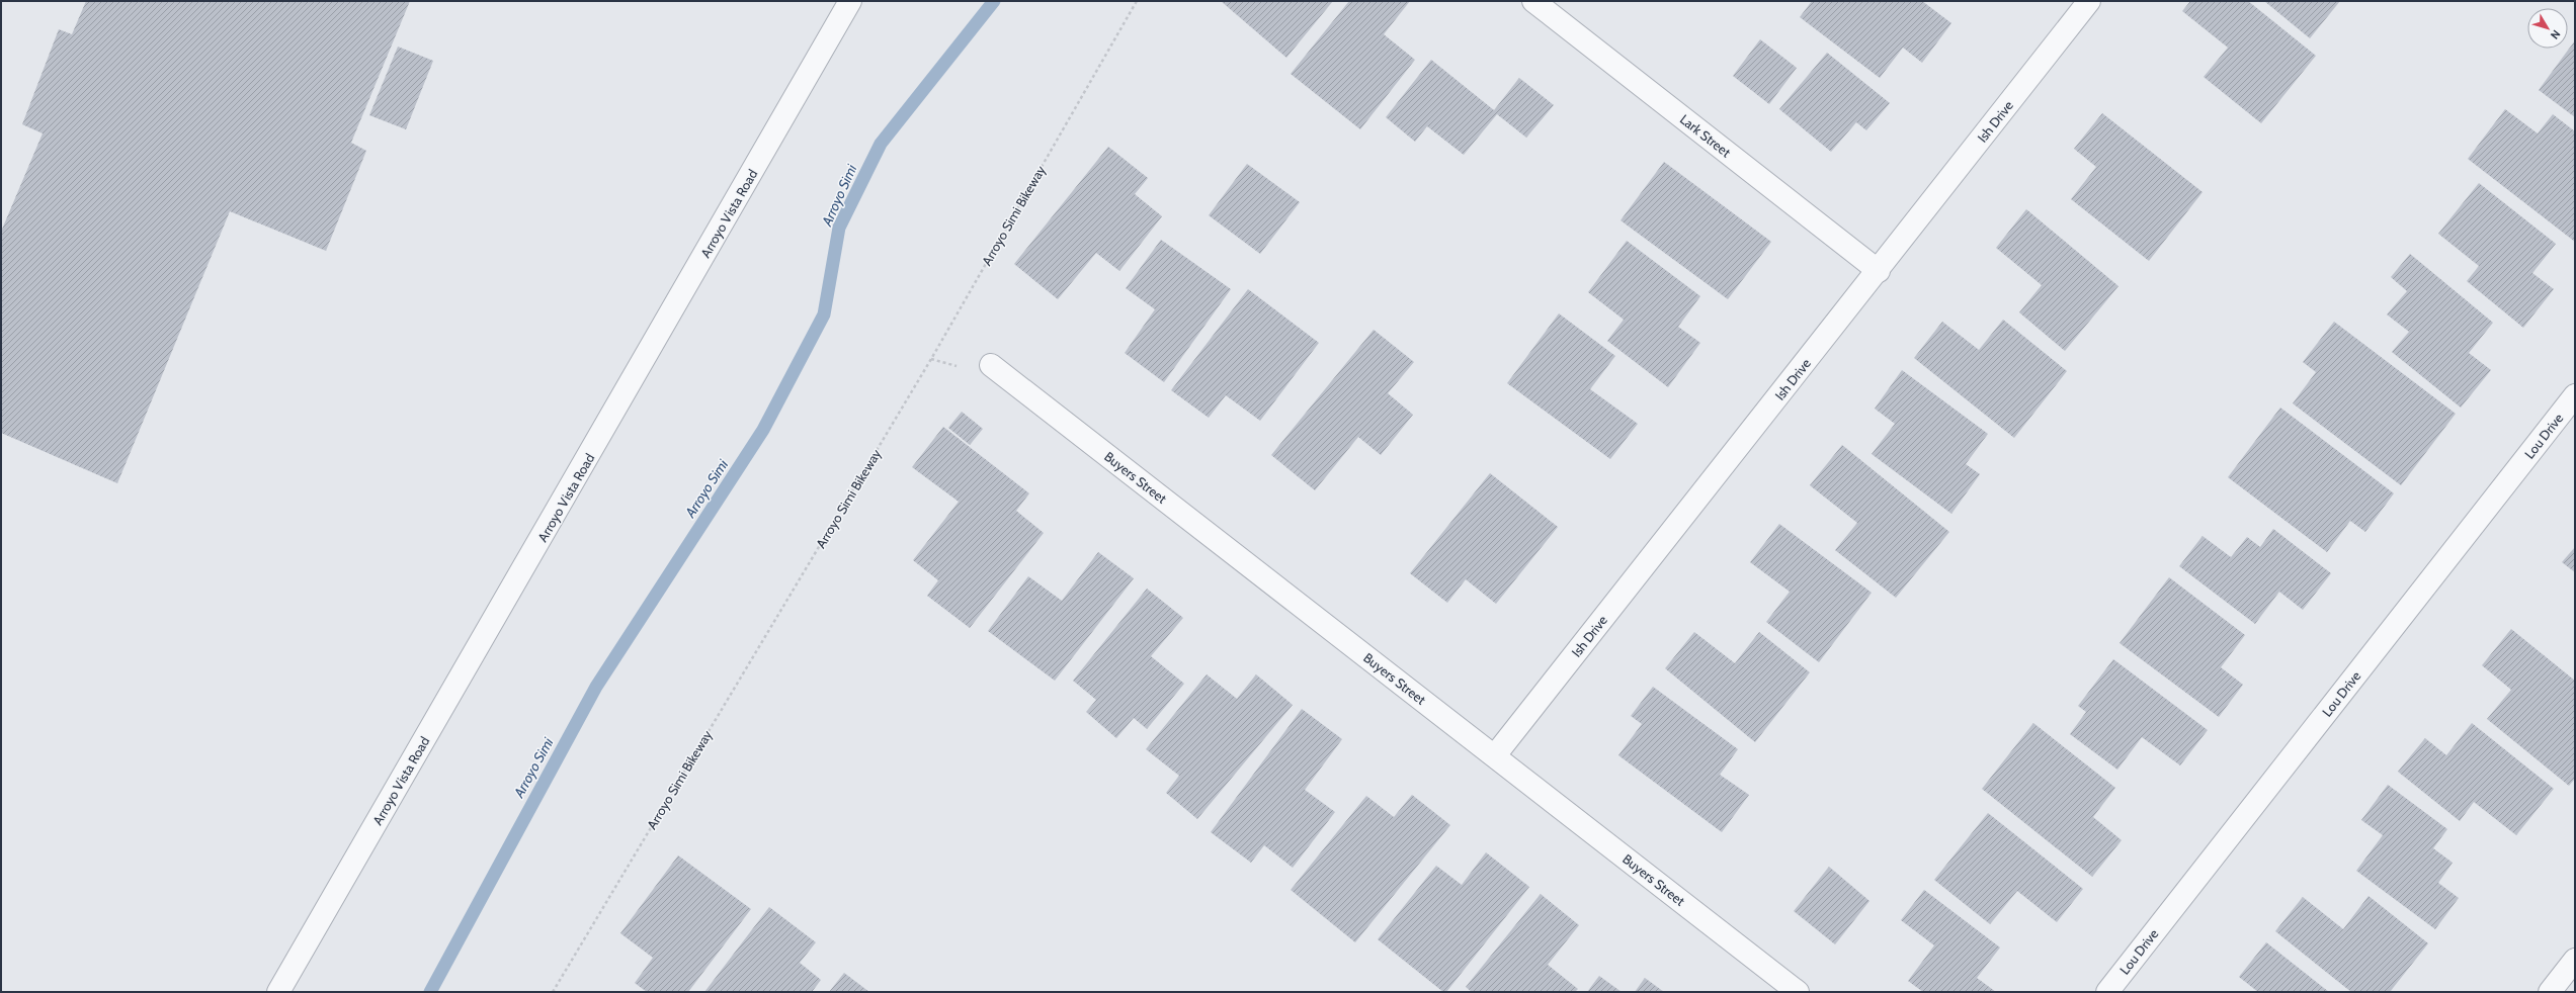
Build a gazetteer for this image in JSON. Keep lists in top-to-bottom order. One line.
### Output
{"streets":{"street":["Ish Drive","Lark Street","Arroyo Vista Road","Lou Drive","Buyers Street"],"path":["Arroyo Simi Bikeway"]},"crossings":[["Ish Drive","Lark Street"],["Ish Drive","Buyers Street"]],"water":["Arroyo Simi"],"north":"bottom right"}
